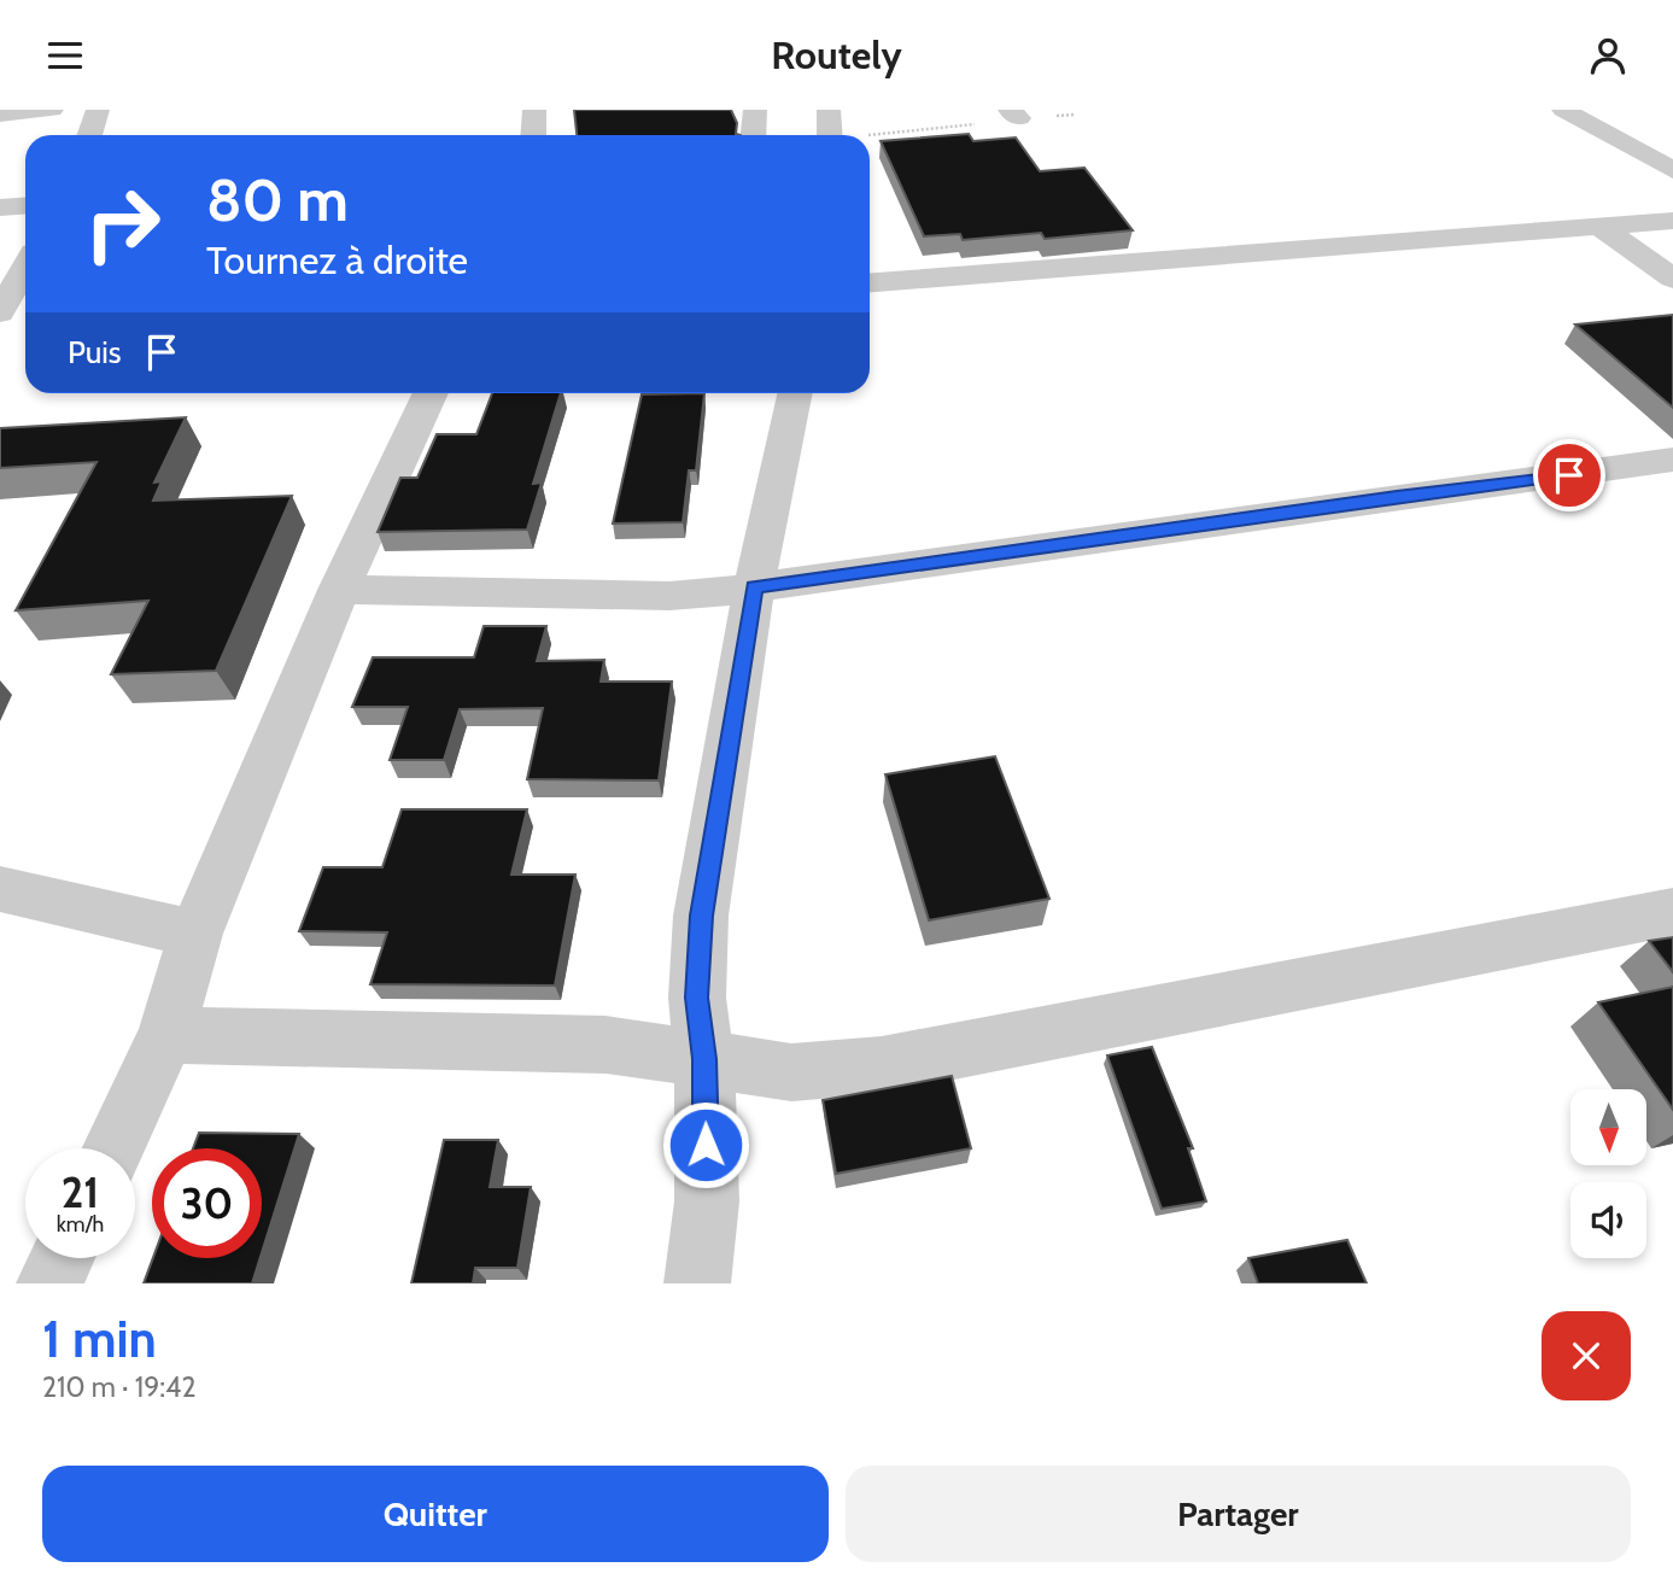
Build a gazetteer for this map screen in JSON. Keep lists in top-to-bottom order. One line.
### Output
{"north":"bottom","page":{"header":"Routely","turn":["80 m","Tournez à droite"],"then":"Puis","speed":"21 km/h","limit":"30","heading":["1 min","210 m · 19:42"],"buttons":["Quitter","Partager"]}}
